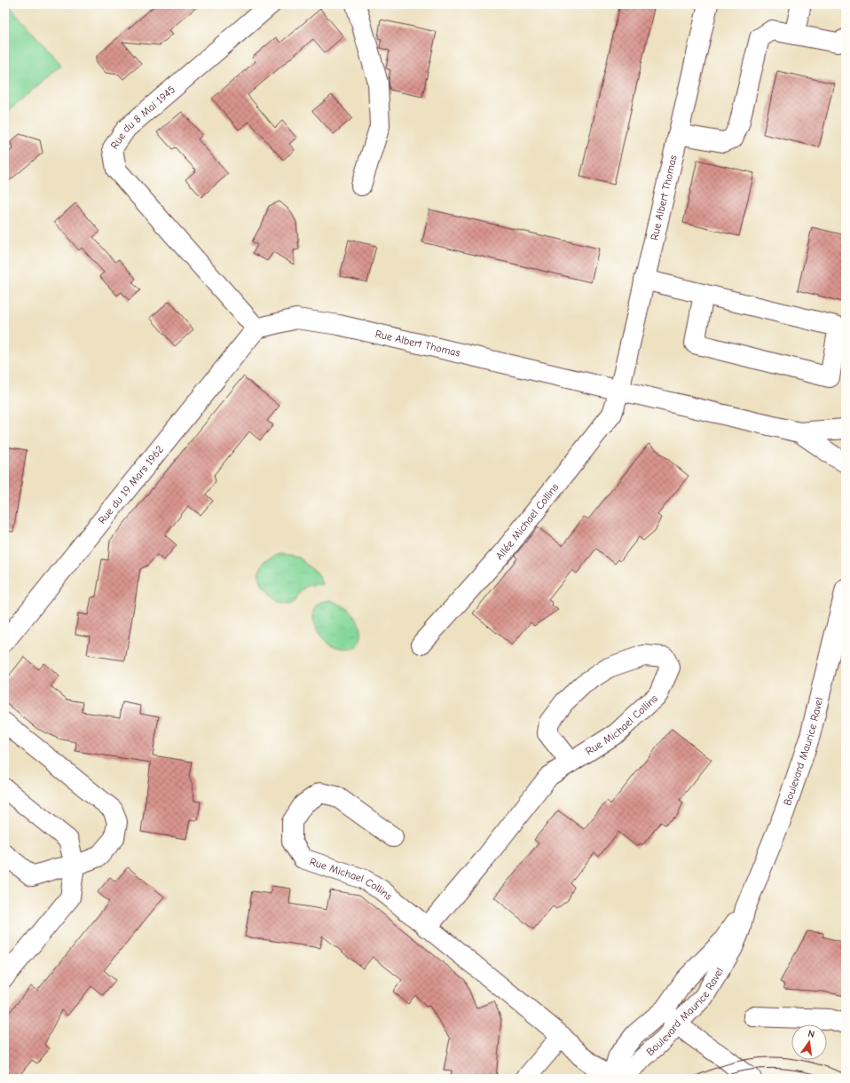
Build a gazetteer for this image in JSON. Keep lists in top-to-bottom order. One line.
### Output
{"streets":{"street":["Rue du 8 Mai 1945","Rue Albert Thomas","Rue du 19 Mars 1962","Allée Michael Collins","Rue Michael Collins","Boulevard Maurice Ravel"]},"crossings":[["Rue du 8 Mai 1945","Rue Albert Thomas"],["Rue du 8 Mai 1945","Rue du 19 Mars 1962"],["Rue Albert Thomas","Rue du 19 Mars 1962"],["Rue Albert Thomas","Allée Michael Collins"]],"north":"top"}
